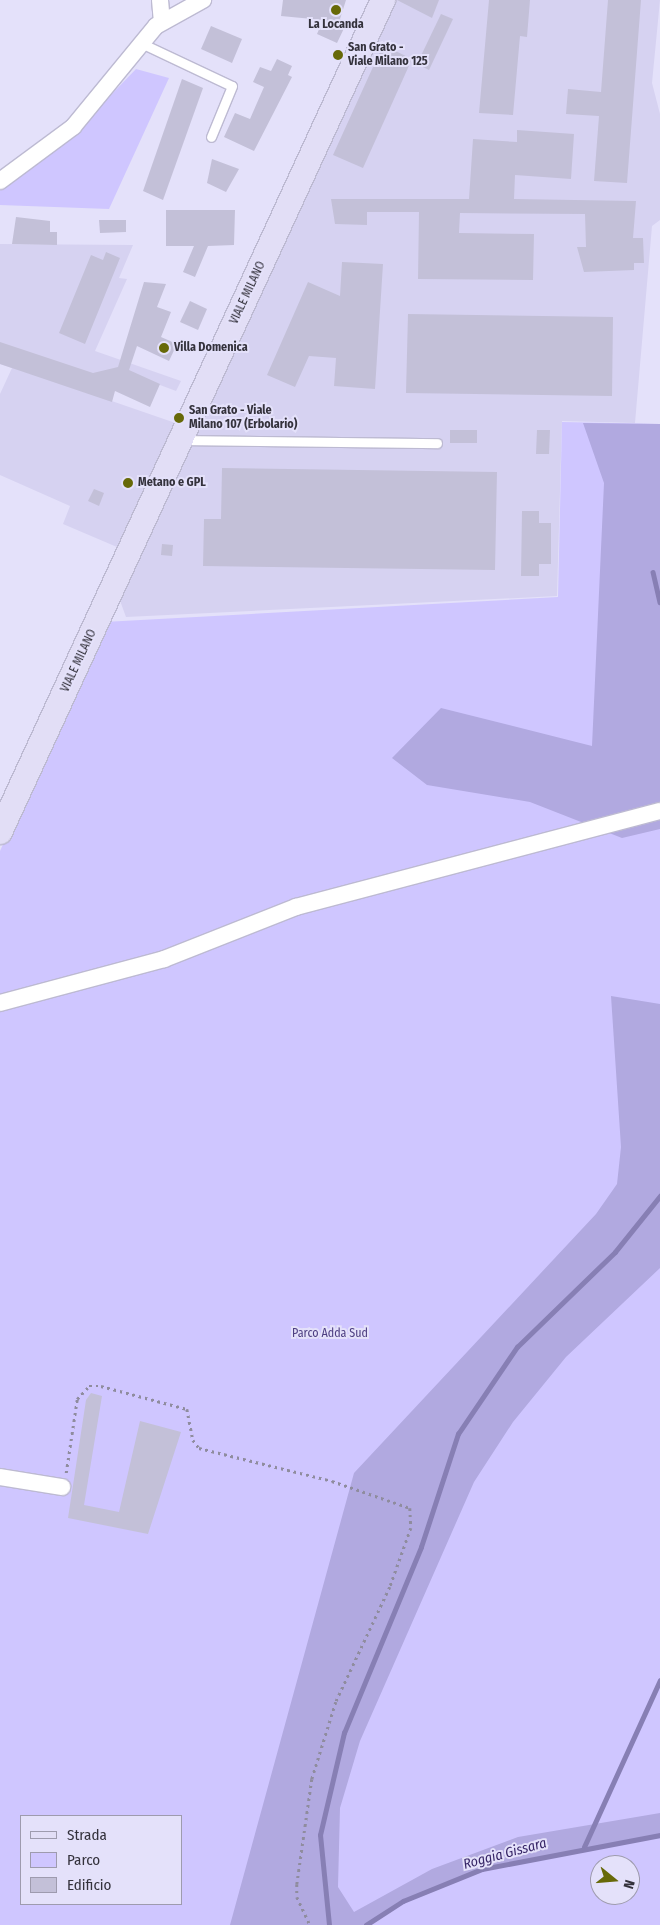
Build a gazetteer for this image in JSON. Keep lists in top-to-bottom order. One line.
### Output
{"streets":{"street":["VIALE MILANO"]},"water":["Roggia Gissara"],"parks":["Parco Adda Sud"],"places":["La Locanda","San Grato - Viale Milano 125","Villa Domenica","San Grato - Viale Milano 107 (Erbolario)","Metano e GPL"],"legend":["Strada","Parco","Edificio"],"north":"right"}
